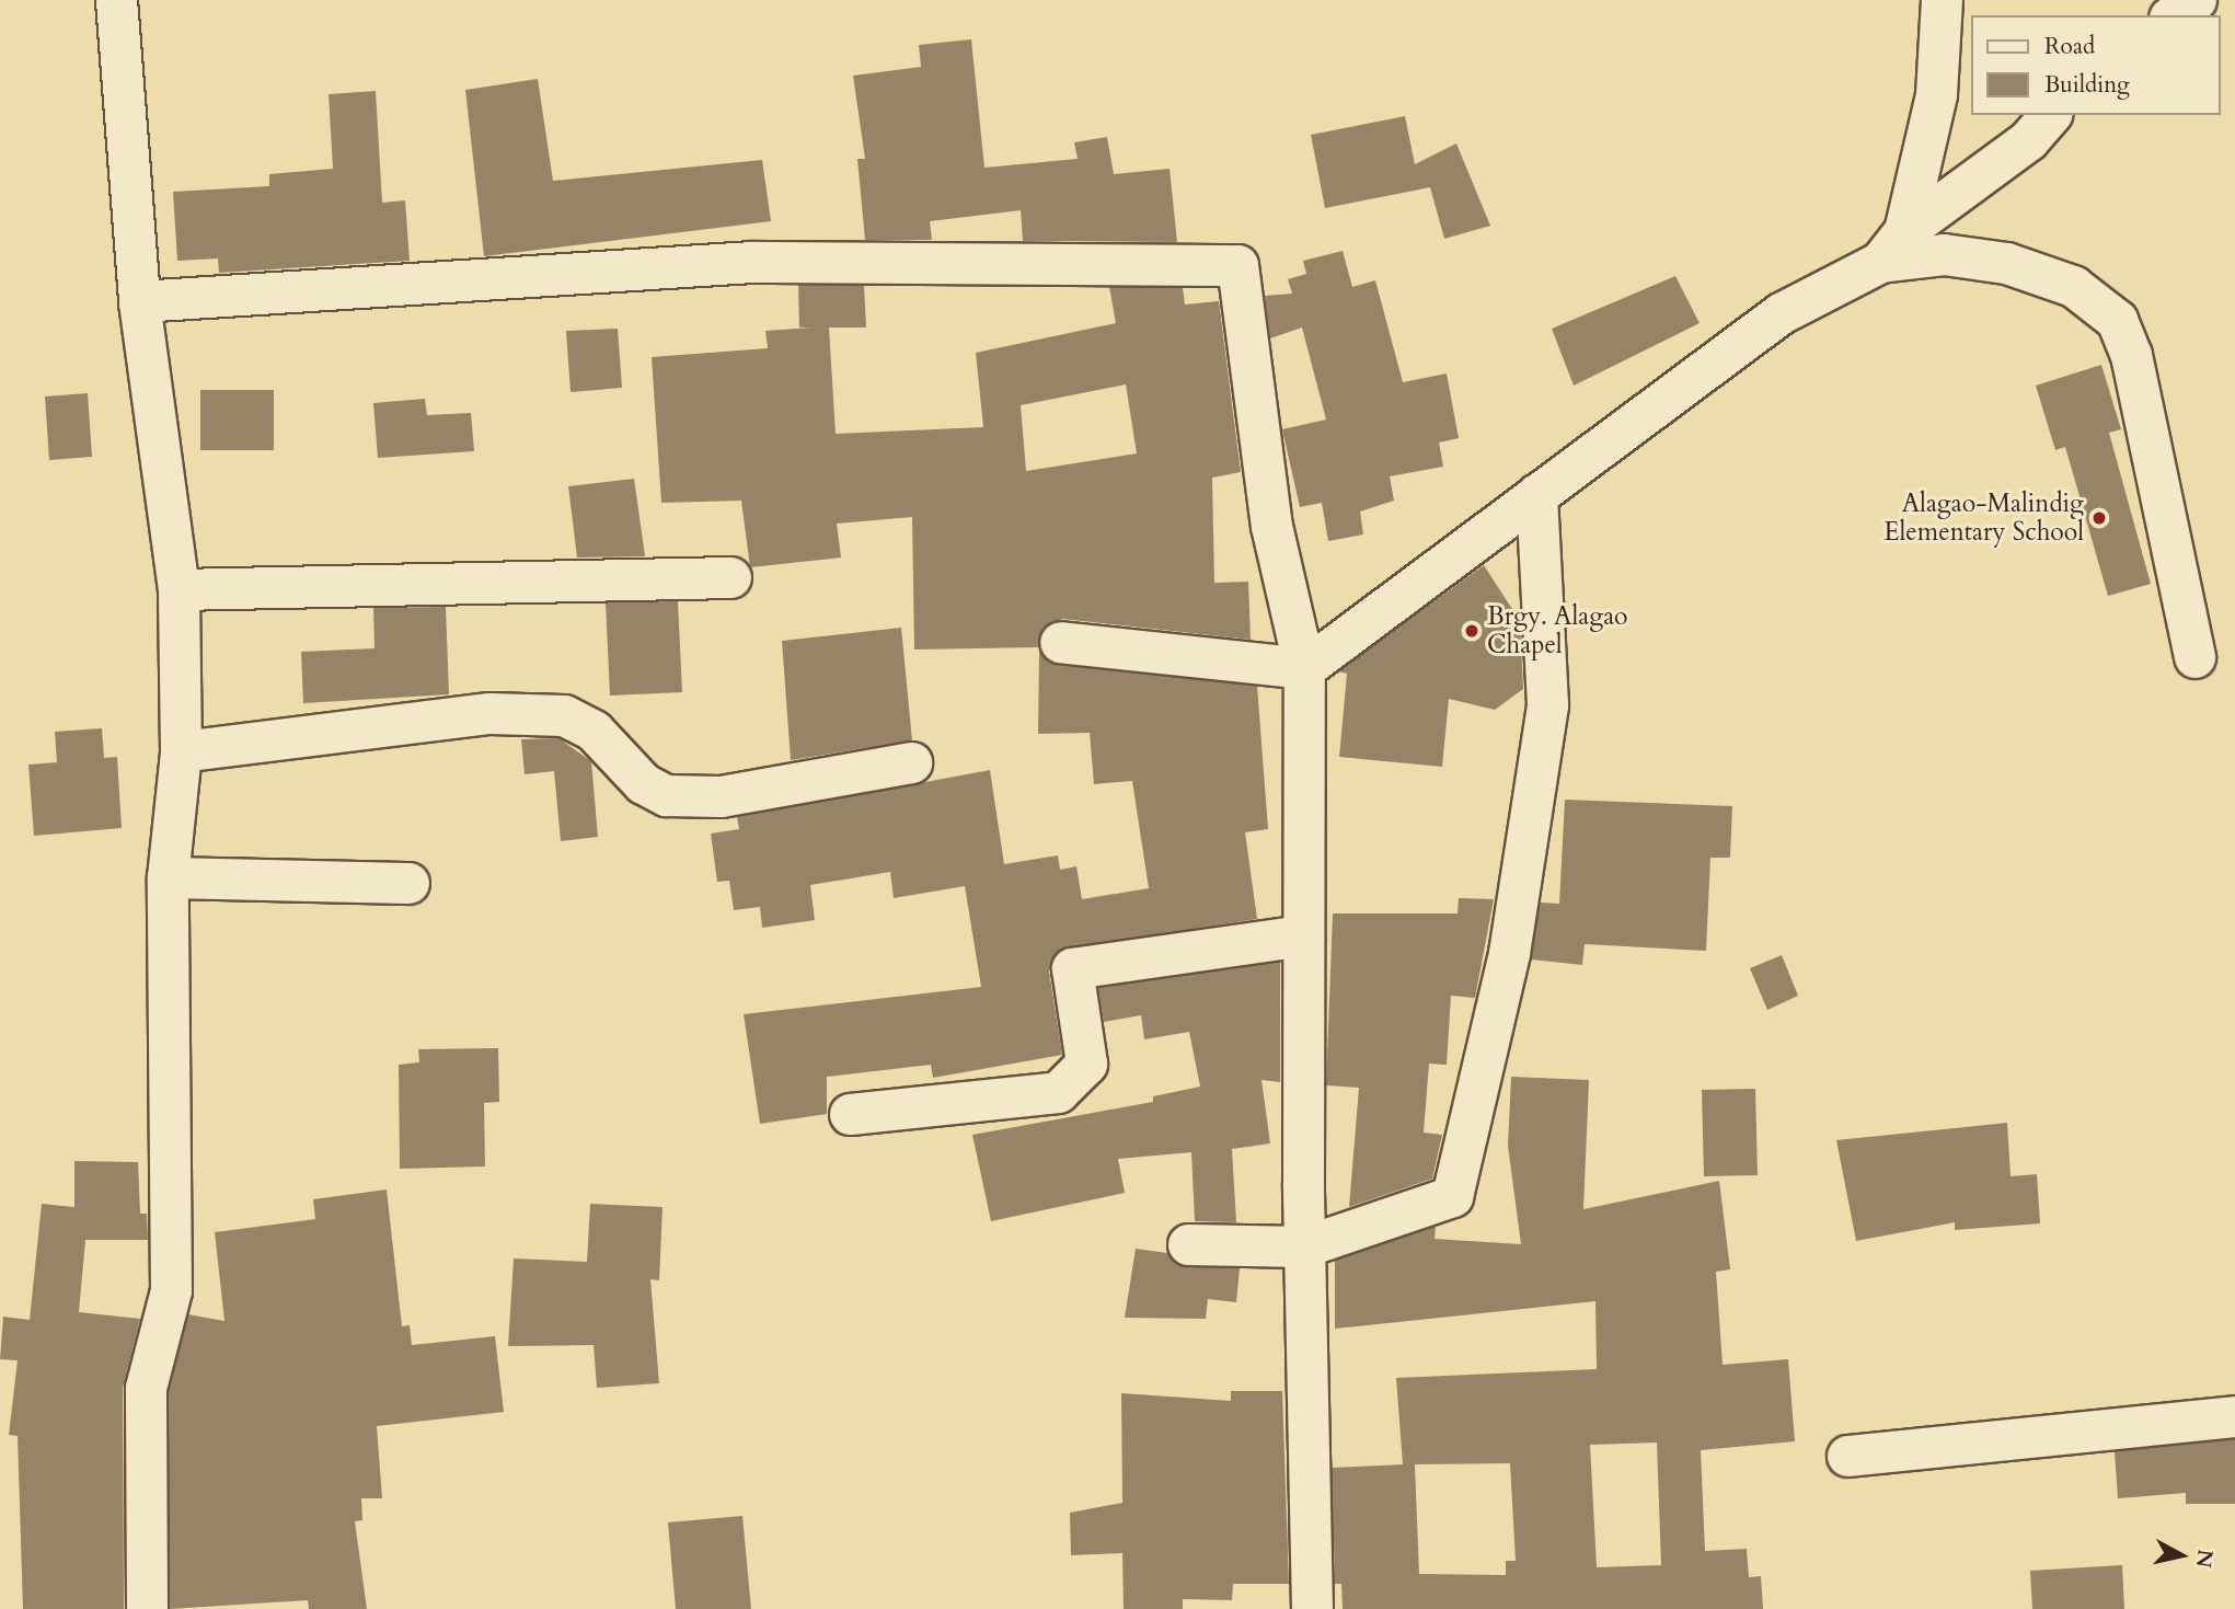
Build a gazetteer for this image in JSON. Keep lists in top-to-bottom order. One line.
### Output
{"places":["Alagao-Malindig Elementary School","Brgy. Alagao Chapel"],"legend":["Road","Building"],"north":"right"}
